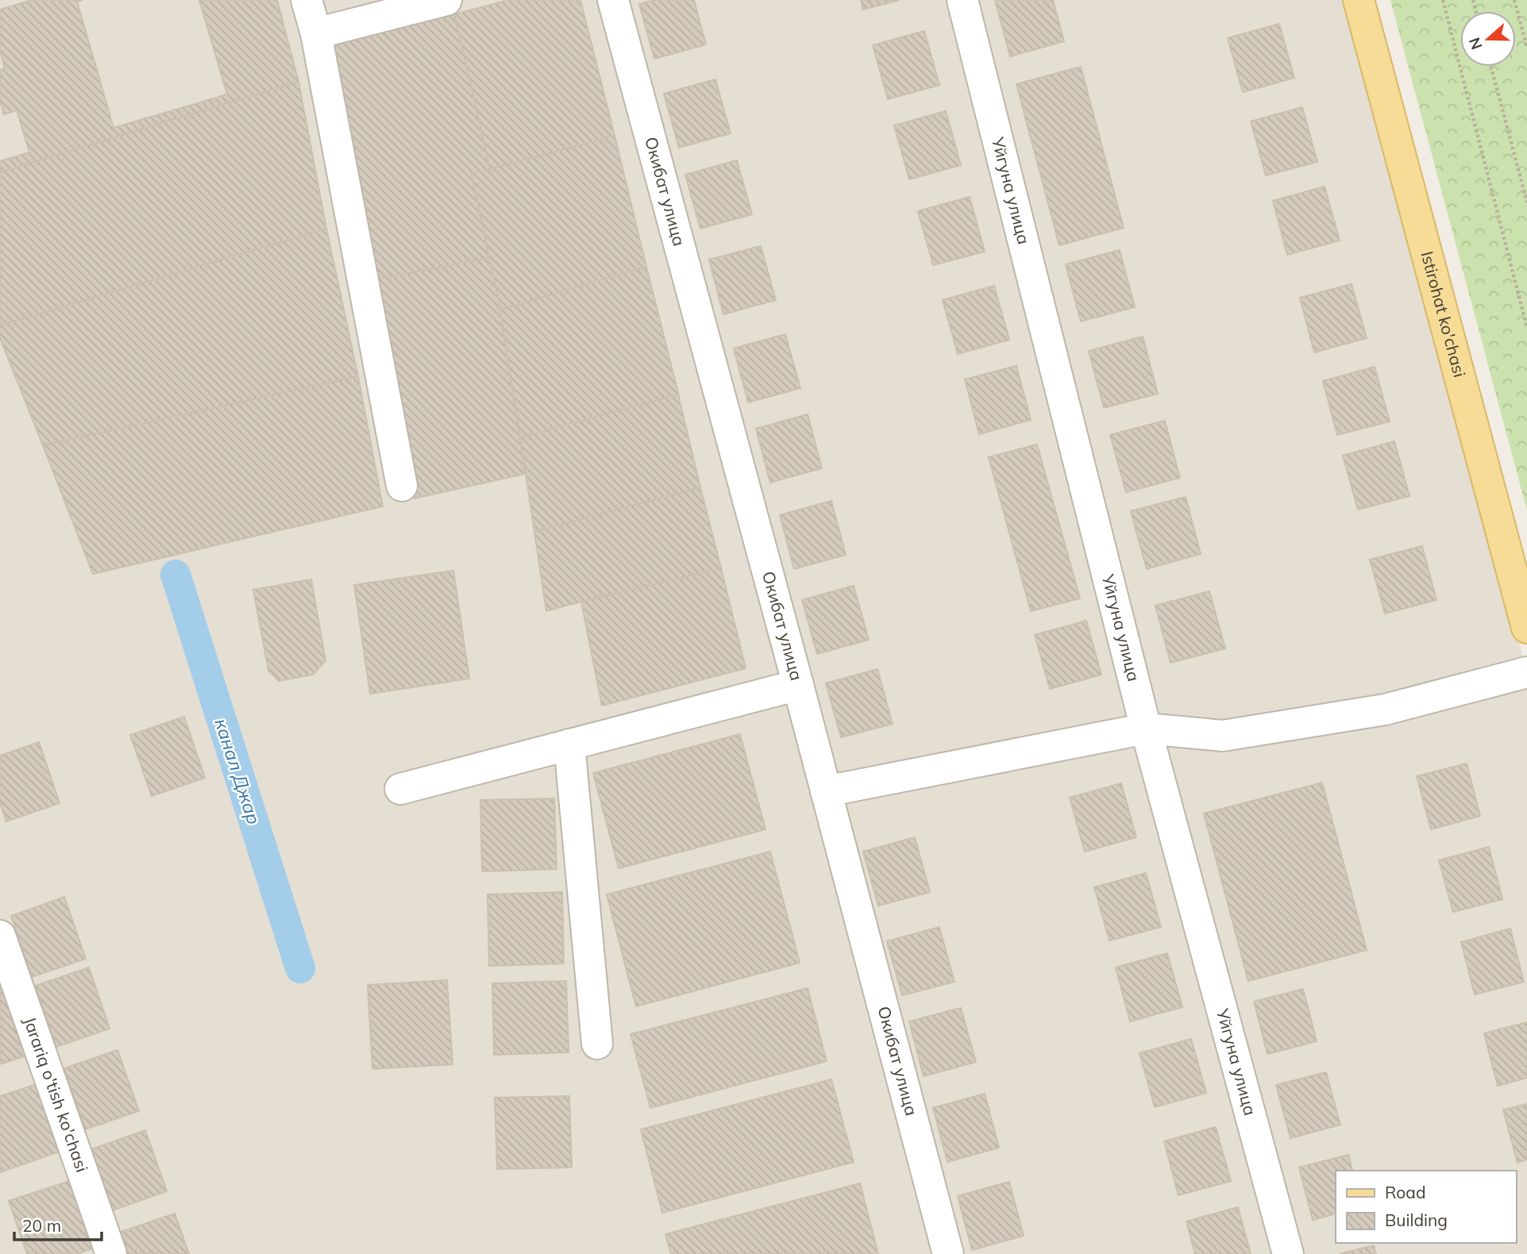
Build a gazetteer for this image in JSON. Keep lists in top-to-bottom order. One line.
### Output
{"streets":{"main road":["Istirohat ko'chasi"],"street":["Окибат улица","Уйгуна улица","Jarariq o'tish ko'chasi"]},"water":["канал Джар"],"legend":["Road","Building"],"scale_bar":"20 m","north":"left"}
